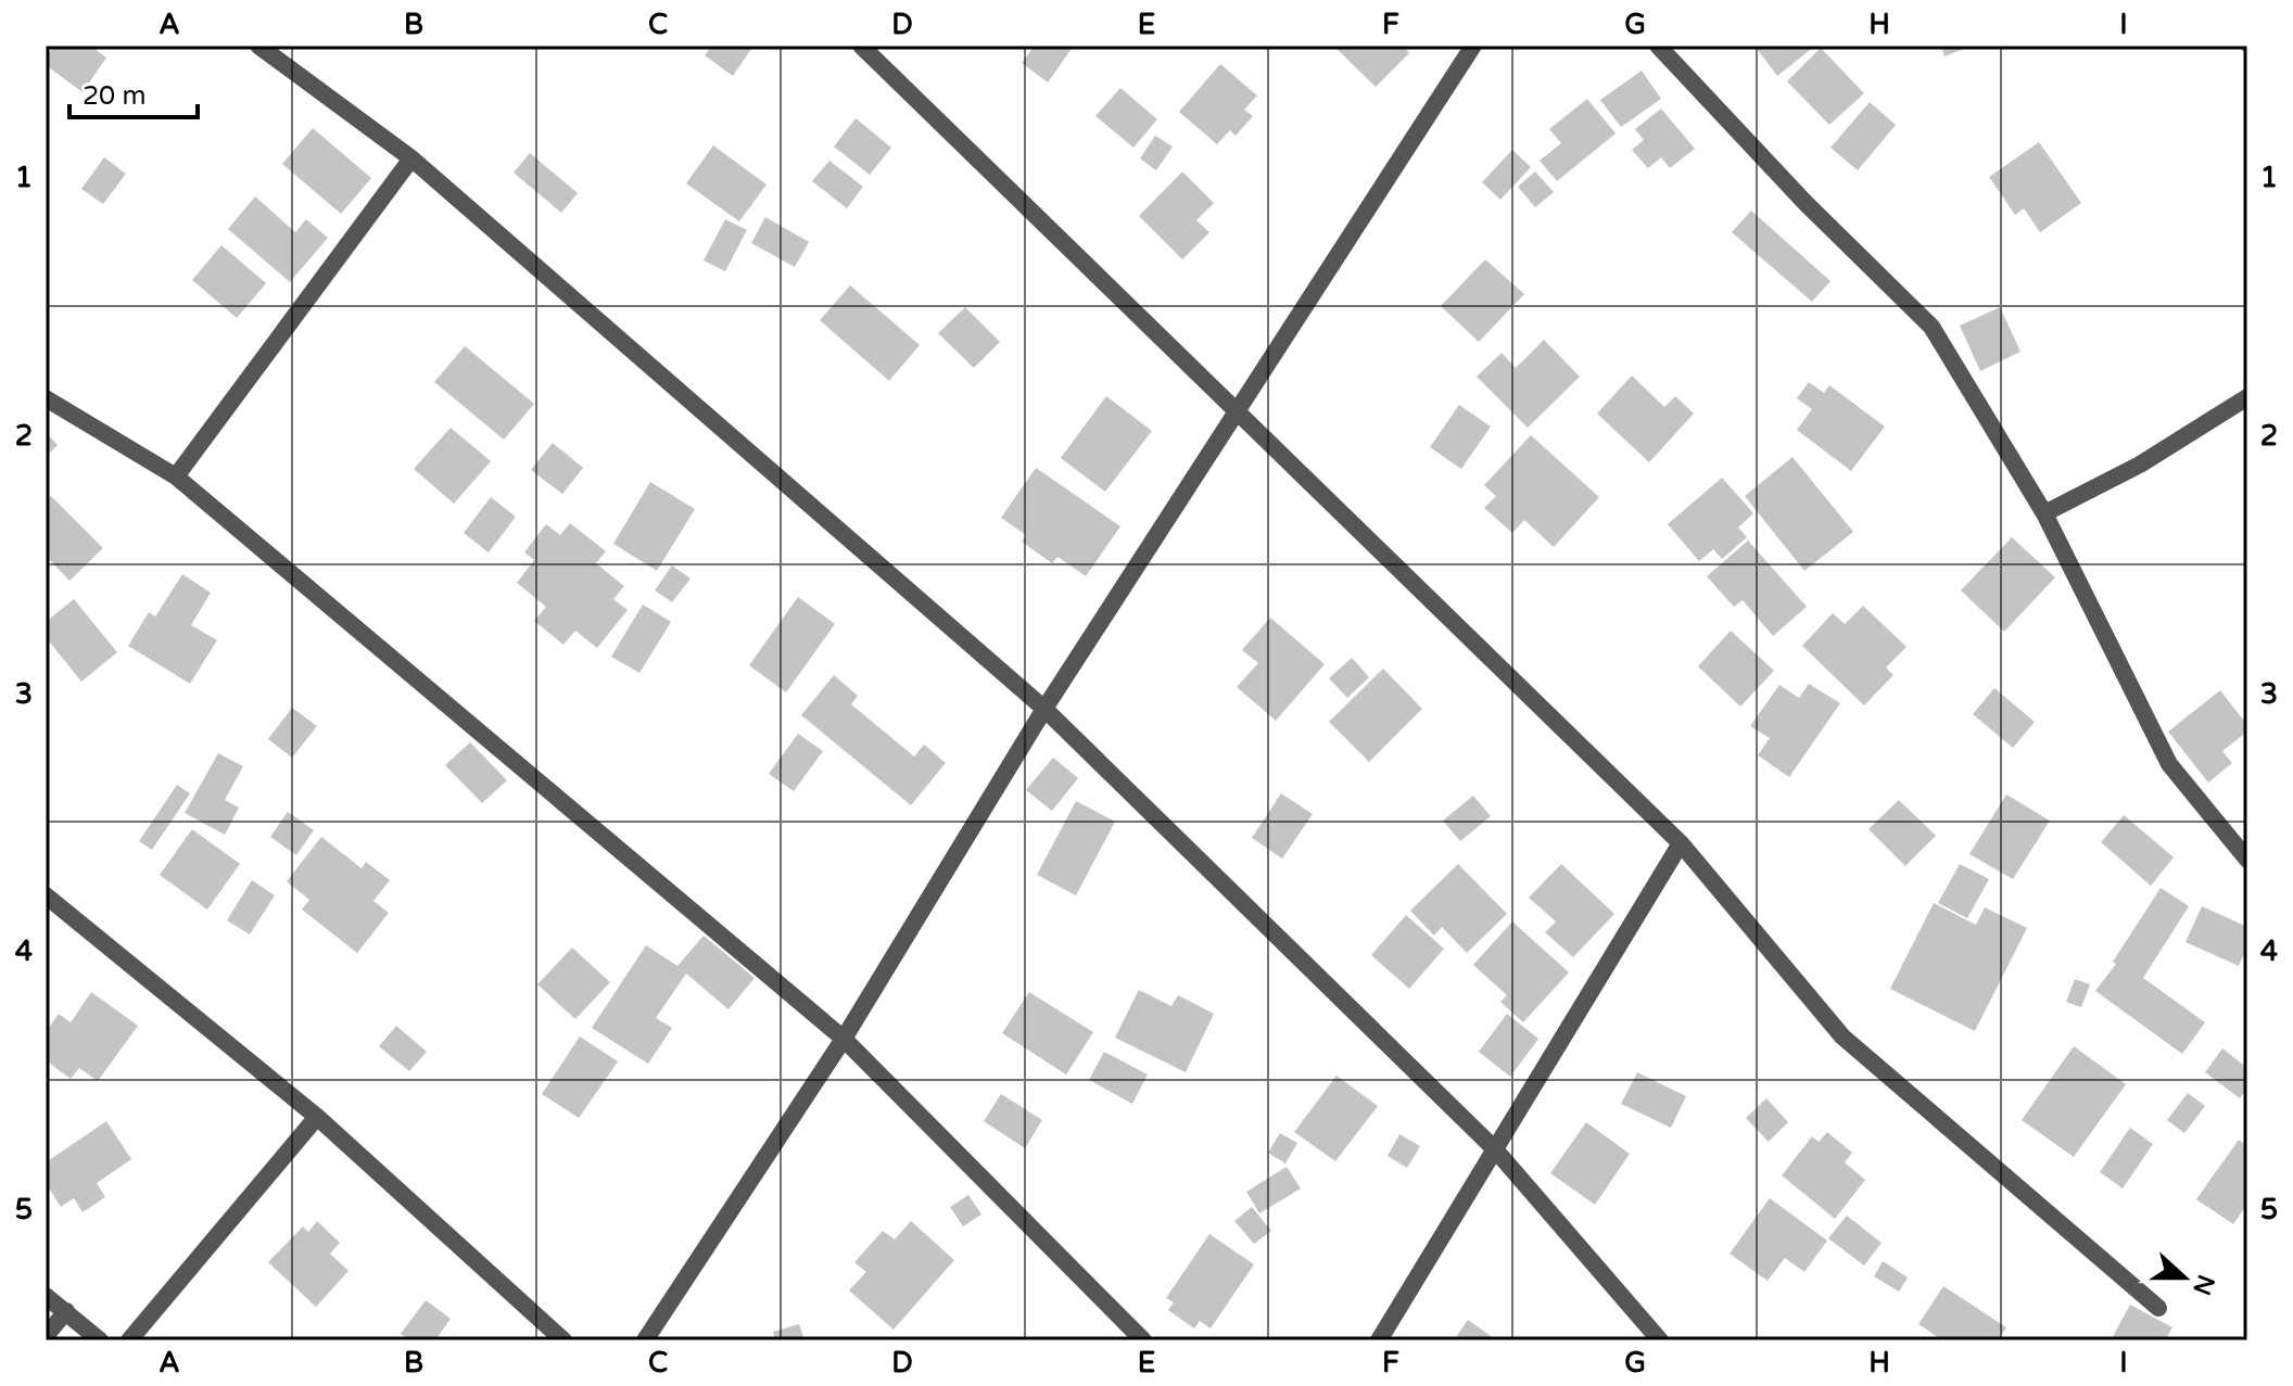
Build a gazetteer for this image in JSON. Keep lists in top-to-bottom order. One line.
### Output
{"scale_bar":"20 m","north":"right","grid":{"columns":["A","B","C","D","E","F","G","H","I"],"rows":["1","2","3","4","5"]}}
